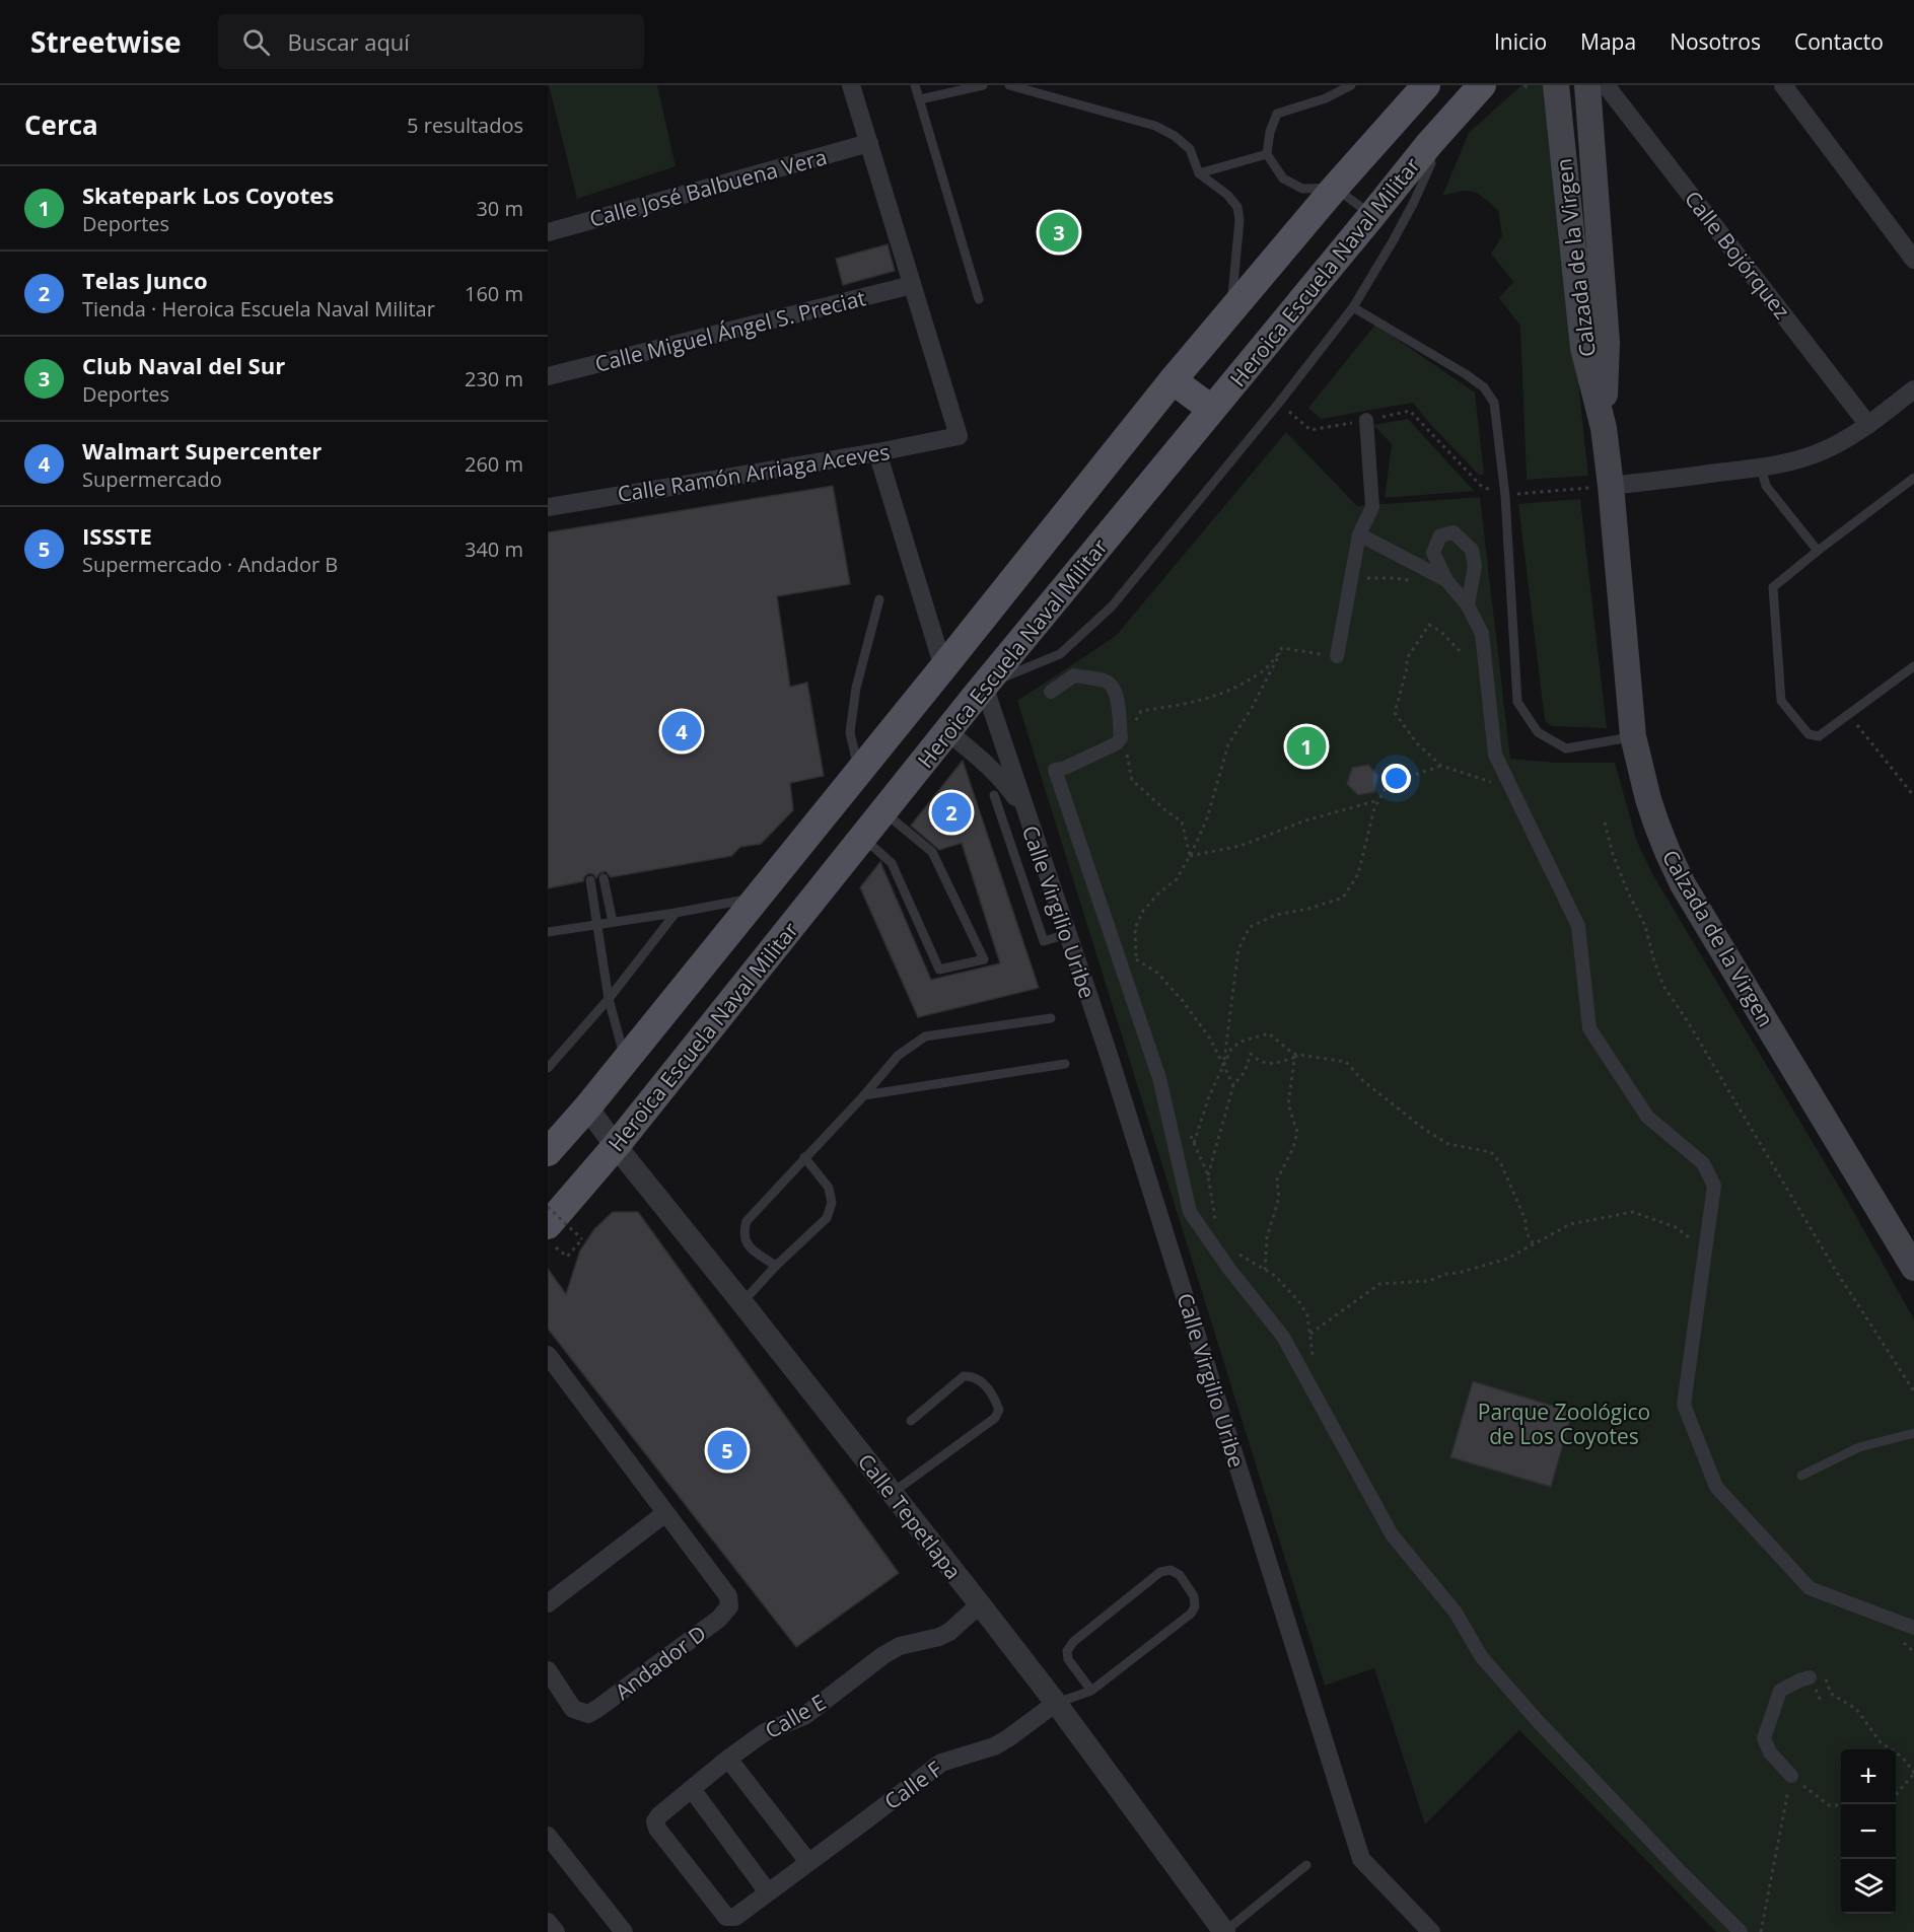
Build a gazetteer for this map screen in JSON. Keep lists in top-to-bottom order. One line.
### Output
{"streets":{"main road":["Calzada de la Virgen","Heroica Escuela Naval Militar"],"street":["Calle José Balbuena Vera","Calle Bojórquez","Calle Miguel Ángel S. Preciat","Calle Ramón Arriaga Aceves","Calle Virgilio Uribe","Calle Tepetlapa","Andador D","Calle E","Calle F"]},"crossings":[["Heroica Escuela Naval Militar","Calle Virgilio Uribe"],["Heroica Escuela Naval Militar","Calle Tepetlapa"],["Calle Miguel Ángel S. Preciat","Calle Ramón Arriaga Aceves"],["Calle Tepetlapa","Calle E"],["Calle Tepetlapa","Calle F"],["Calle E","Calle F"]],"parks":["Parque Zoológico de Los Coyotes"],"page":{"header":"Streetwise","search":"Buscar aquí","nav":["Inicio","Mapa","Nosotros","Contacto"],"heading":["Cerca","5 resultados"],"list":[{"mark":"1","name":"Skatepark Los Coyotes","note":"Deportes","value":"30 m"},{"mark":"2","name":"Telas Junco","note":"Tienda · Heroica Escuela Naval Militar","value":"160 m"},{"mark":"3","name":"Club Naval del Sur","note":"Deportes","value":"230 m"},{"mark":"4","name":"Walmart Supercenter","note":"Supermercado","value":"260 m"},{"mark":"5","name":"ISSSTE","note":"Supermercado · Andador B","value":"340 m"}],"pins":["3","4","1","2","5"],"map_buttons":["+","−"]}}
